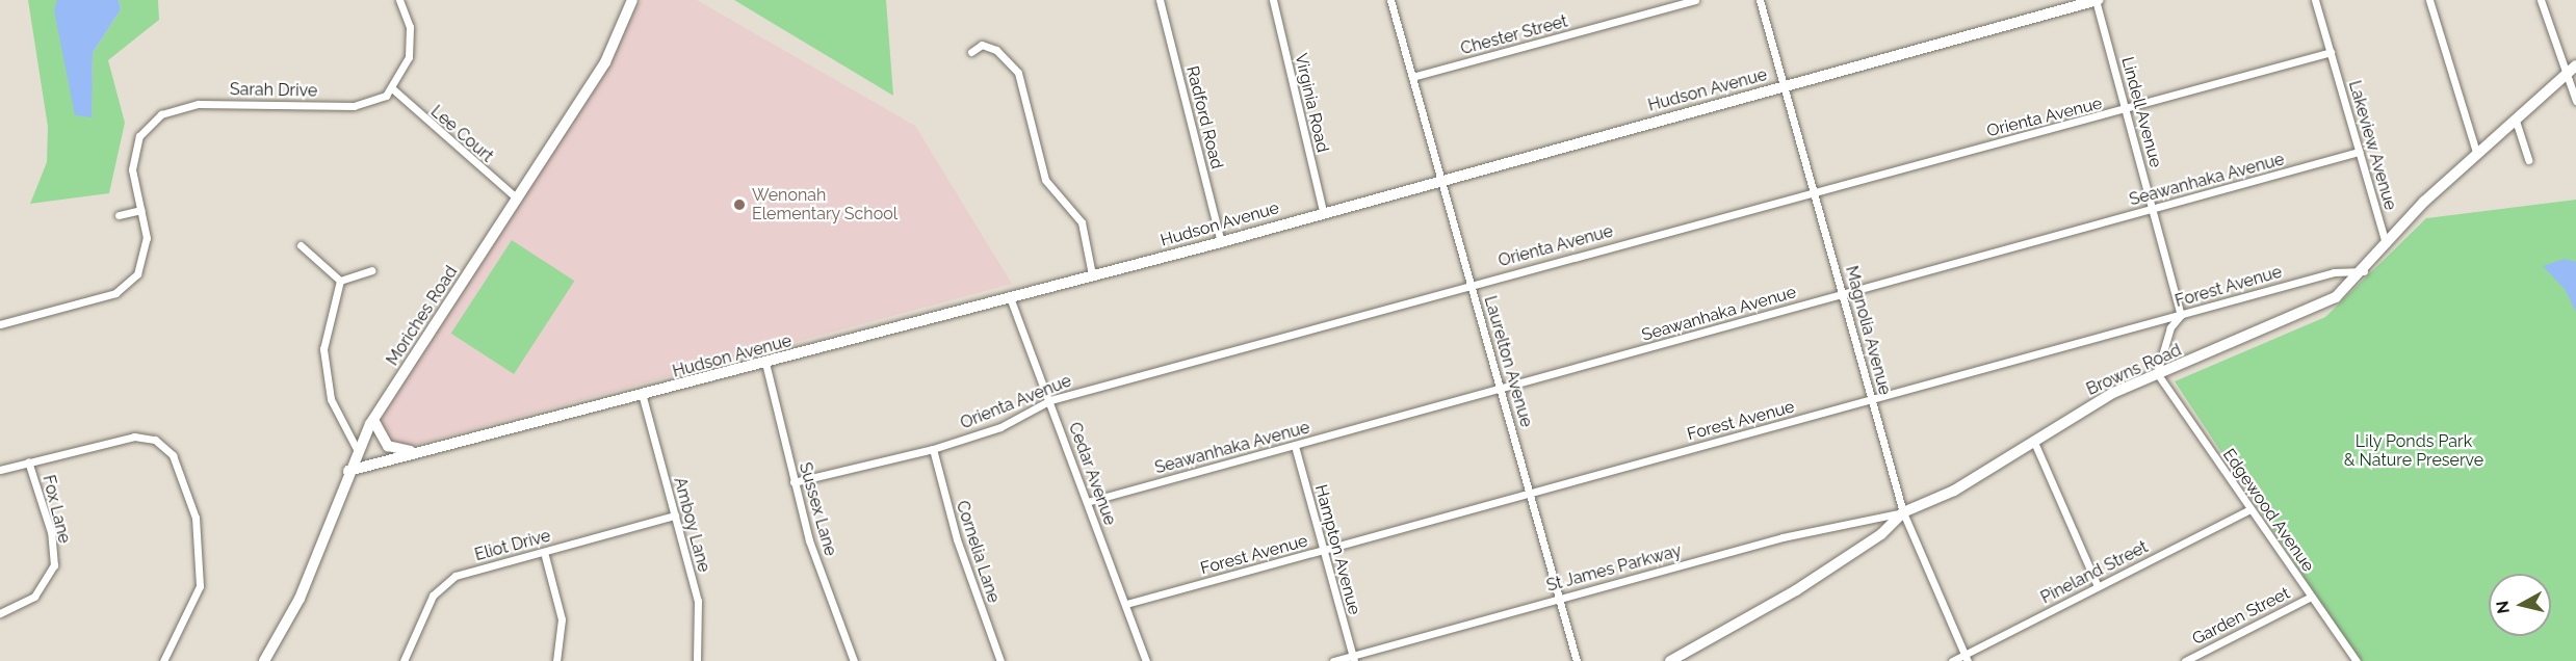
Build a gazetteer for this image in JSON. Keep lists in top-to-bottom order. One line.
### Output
{"streets":{"street":["Chester Street","Sarah Drive","Hudson Avenue","Virginia Road","Lindell Avenue","Radford Road","Orienta Avenue","Lee Court","Lakeview Avenue","Seawanhaka Avenue","Forest Avenue","Moriches Road","Magnolia Avenue","Laurelton Avenue","Browns Road","Cedar Avenue","Fox Lane","Sussex Lane","Edgewood Avenue","Amboy Lane","Eliot Drive","Hampton Avenue","Cornelia Lane","St James Parkway","Pineland Street","Garden Street"]},"crossings":[["Chester Street","Laurelton Avenue"],["Sarah Drive","Lee Court"],["Hudson Avenue","Virginia Road"],["Hudson Avenue","Lindell Avenue"],["Hudson Avenue","Radford Road"],["Hudson Avenue","Moriches Road"],["Hudson Avenue","Magnolia Avenue"],["Hudson Avenue","Laurelton Avenue"],["Hudson Avenue","Cedar Avenue"],["Hudson Avenue","Sussex Lane"],["Hudson Avenue","Amboy Lane"],["Lindell Avenue","Orienta Avenue"],["Lindell Avenue","Seawanhaka Avenue"],["Lindell Avenue","Forest Avenue"],["Orienta Avenue","Lakeview Avenue"],["Orienta Avenue","Magnolia Avenue"],["Orienta Avenue","Laurelton Avenue"],["Orienta Avenue","Cedar Avenue"],["Orienta Avenue","Sussex Lane"],["Orienta Avenue","Cornelia Lane"],["Lee Court","Moriches Road"],["Lakeview Avenue","Seawanhaka Avenue"],["Lakeview Avenue","Browns Road"],["Seawanhaka Avenue","Magnolia Avenue"],["Seawanhaka Avenue","Laurelton Avenue"],["Seawanhaka Avenue","Cedar Avenue"],["Seawanhaka Avenue","Hampton Avenue"],["Forest Avenue","Magnolia Avenue"],["Forest Avenue","Laurelton Avenue"],["Forest Avenue","Browns Road"],["Forest Avenue","Cedar Avenue"],["Forest Avenue","Hampton Avenue"],["Magnolia Avenue","Browns Road"],["Magnolia Avenue","St James Parkway"],["Magnolia Avenue","Pineland Street"],["Laurelton Avenue","St James Parkway"],["Browns Road","Edgewood Avenue"],["Browns Road","St James Parkway"],["Edgewood Avenue","Pineland Street"],["Edgewood Avenue","Garden Street"],["Amboy Lane","Eliot Drive"],["Hampton Avenue","St James Parkway"]],"parks":["Lily Ponds Park & Nature Preserve"],"places":["Wenonah Elementary School"],"north":"left"}
